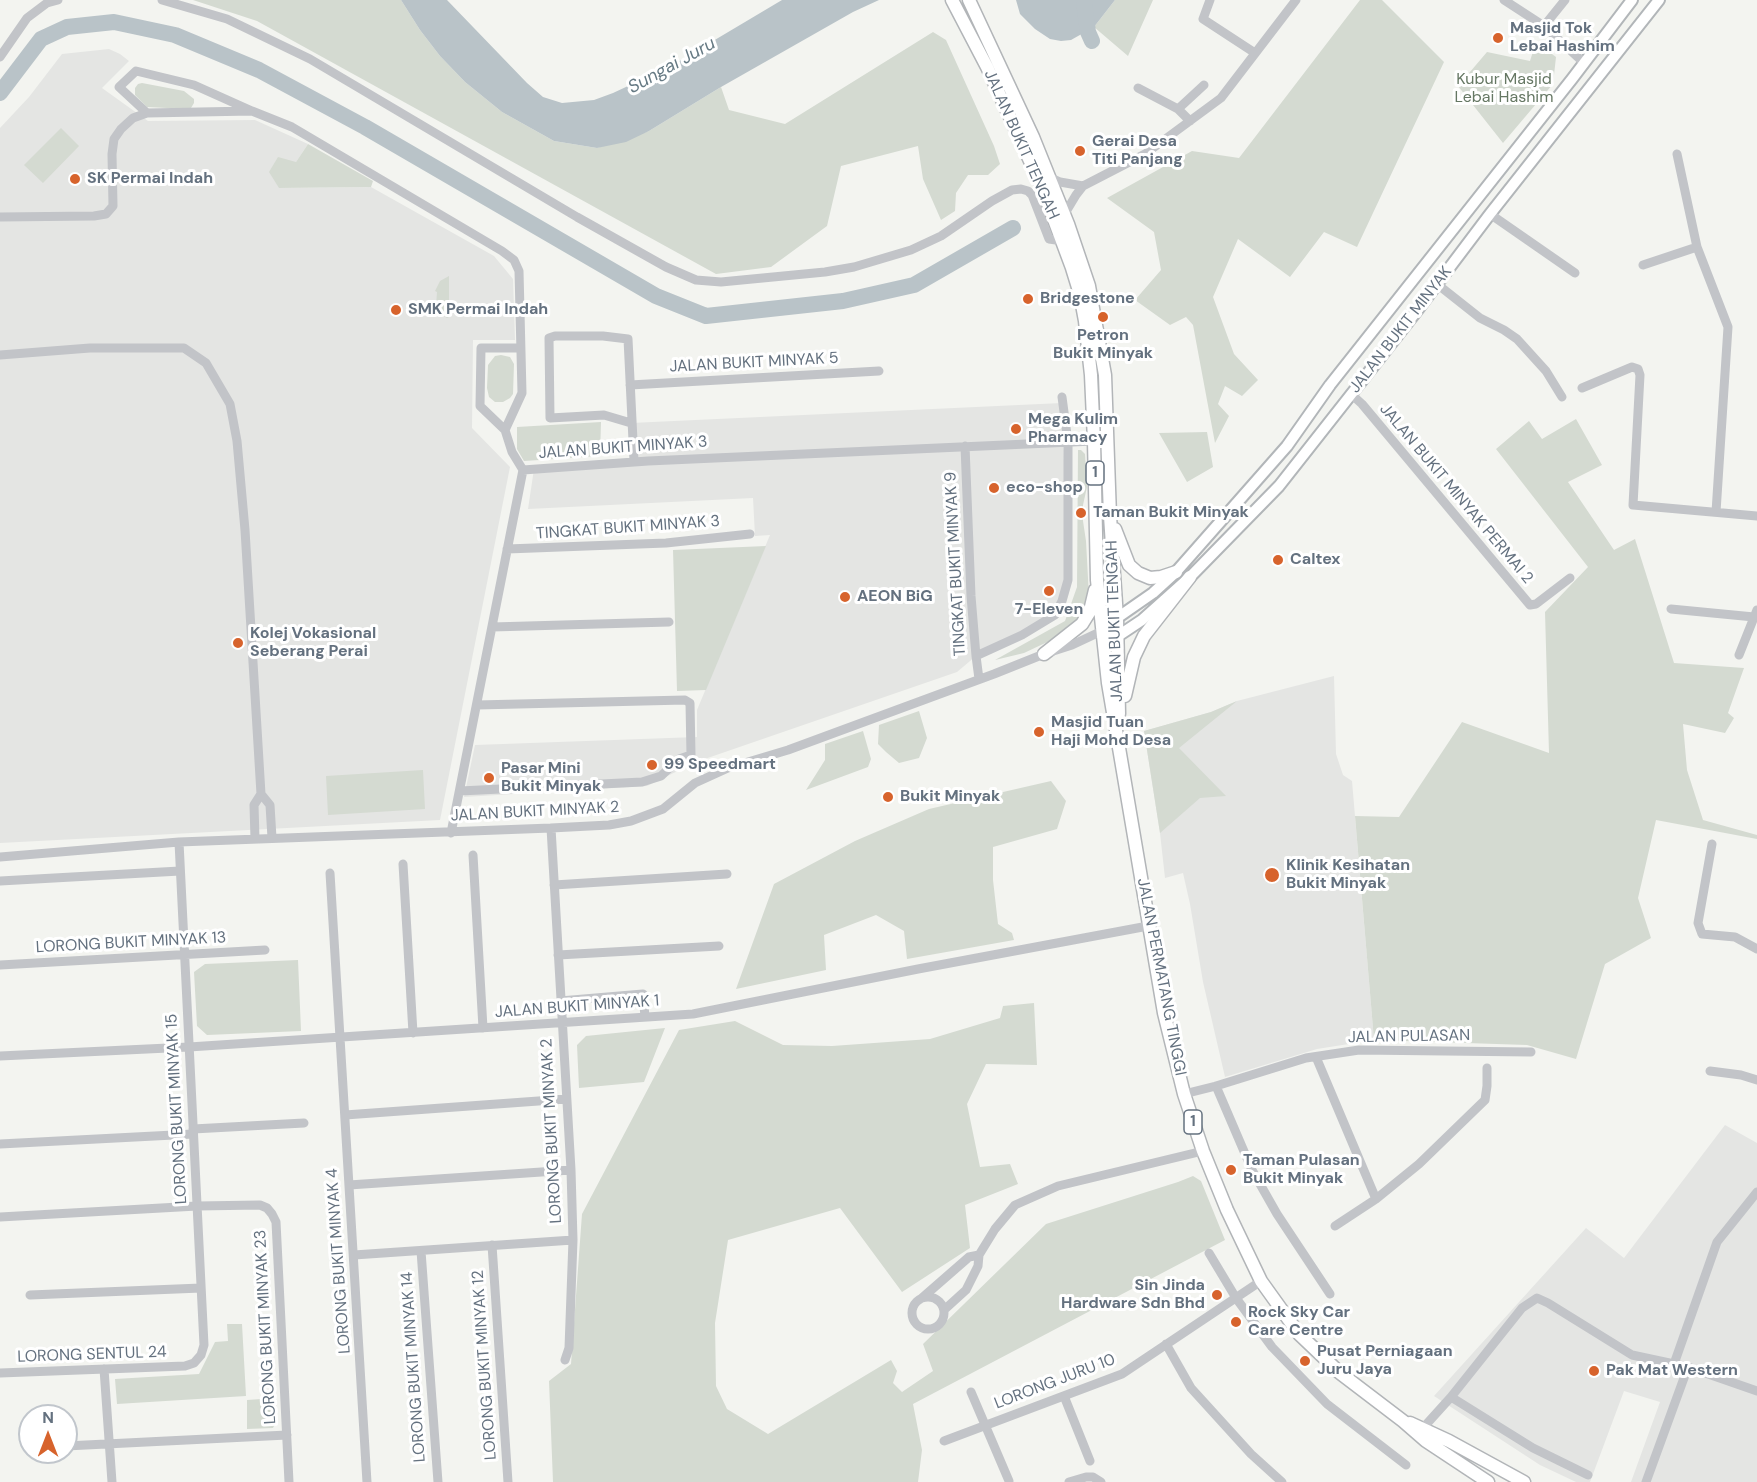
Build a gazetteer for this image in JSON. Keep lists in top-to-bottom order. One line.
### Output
{"streets":{"highway":["JALAN BUKIT TENGAH","1","JALAN PERMATANG TINGGI"],"main road":["JALAN BUKIT MINYAK"],"street":["JALAN BUKIT MINYAK 5","JALAN BUKIT MINYAK 3","JALAN BUKIT MINYAK PERMAI 2","TINGKAT BUKIT MINYAK 3","TINGKAT BUKIT MINYAK 9","JALAN BUKIT MINYAK 2","LORONG BUKIT MINYAK 13","JALAN BUKIT MINYAK 1","JALAN PULASAN","LORONG BUKIT MINYAK 15","LORONG BUKIT MINYAK 2","LORONG BUKIT MINYAK 4","LORONG BUKIT MINYAK 23","LORONG SENTUL 24","LORONG BUKIT MINYAK 12","LORONG BUKIT MINYAK 14","LORONG JURU 10"]},"crossings":[["JALAN BUKIT TENGAH","JALAN BUKIT MINYAK"],["JALAN BUKIT TENGAH","JALAN BUKIT MINYAK 3"],["JALAN BUKIT TENGAH","JALAN BUKIT MINYAK 2"],["JALAN BUKIT TENGAH","JALAN PERMATANG TINGGI"],["JALAN BUKIT MINYAK","JALAN BUKIT MINYAK PERMAI 2"],["JALAN BUKIT MINYAK","JALAN BUKIT MINYAK 2"],["JALAN BUKIT MINYAK 3","TINGKAT BUKIT MINYAK 3"],["JALAN BUKIT MINYAK 3","TINGKAT BUKIT MINYAK 9"],["JALAN BUKIT MINYAK 3","JALAN BUKIT MINYAK 2"],["TINGKAT BUKIT MINYAK 9","JALAN BUKIT MINYAK 2"],["JALAN BUKIT MINYAK 2","LORONG BUKIT MINYAK 15"],["JALAN BUKIT MINYAK 2","LORONG BUKIT MINYAK 2"],["LORONG BUKIT MINYAK 13","LORONG BUKIT MINYAK 15"],["JALAN PERMATANG TINGGI","JALAN BUKIT MINYAK 1"],["JALAN PERMATANG TINGGI","JALAN PULASAN"],["JALAN PERMATANG TINGGI","LORONG JURU 10"],["JALAN BUKIT MINYAK 1","LORONG BUKIT MINYAK 15"],["JALAN BUKIT MINYAK 1","LORONG BUKIT MINYAK 2"],["JALAN BUKIT MINYAK 1","LORONG BUKIT MINYAK 4"],["LORONG BUKIT MINYAK 15","LORONG BUKIT MINYAK 23"],["LORONG BUKIT MINYAK 15","LORONG SENTUL 24"]],"water":["Sungai Juru"],"parks":["Kubur Masjid Lebai Hashim"],"places":["Masjid Tok Lebai Hashim","Gerai Desa Titi Panjang","SK Permai Indah","Bridgestone","SMK Permai Indah","Petron Bukit Minyak","Mega Kulim Pharmacy","eco-shop","Taman Bukit Minyak","Caltex","7-Eleven","AEON BiG","Kolej Vokasional Seberang Perai","Masjid Tuan Haji Mohd Desa","99 Speedmart","Pasar Mini Bukit Minyak","Bukit Minyak","Klinik Kesihatan Bukit Minyak","Taman Pulasan Bukit Minyak","Sin Jinda Hardware Sdn Bhd","Rock Sky Car Care Centre","Pusat Perniagaan Juru Jaya","Pak Mat Western"],"north":"top"}
